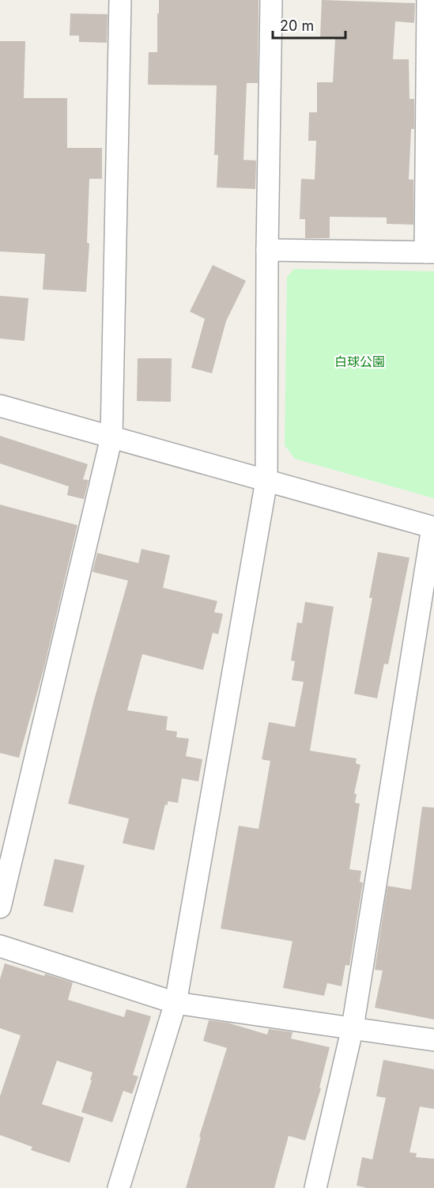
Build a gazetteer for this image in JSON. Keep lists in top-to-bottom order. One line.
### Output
{"parks":["白球公園"],"scale_bar":"20 m"}
